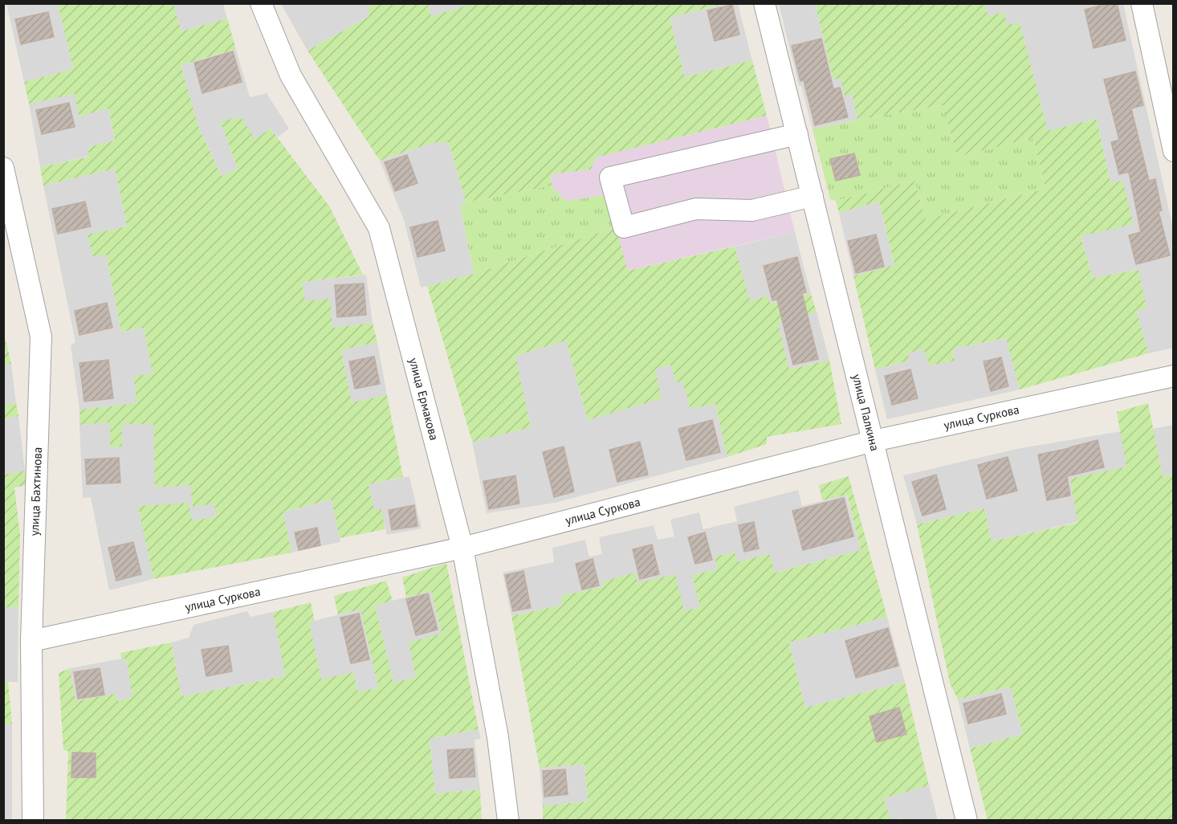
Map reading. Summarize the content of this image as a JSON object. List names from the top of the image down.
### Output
{
  "streets": {
    "street": [
      "улица Ермакова",
      "улица Палкина",
      "улица Суркова",
      "улица Бахтинова"
    ]
  },
  "crossings": [
    ["улица Ермакова", "улица Суркова"],
    ["улица Палкина", "улица Суркова"],
    ["улица Суркова", "улица Бахтинова"]
  ]
}
